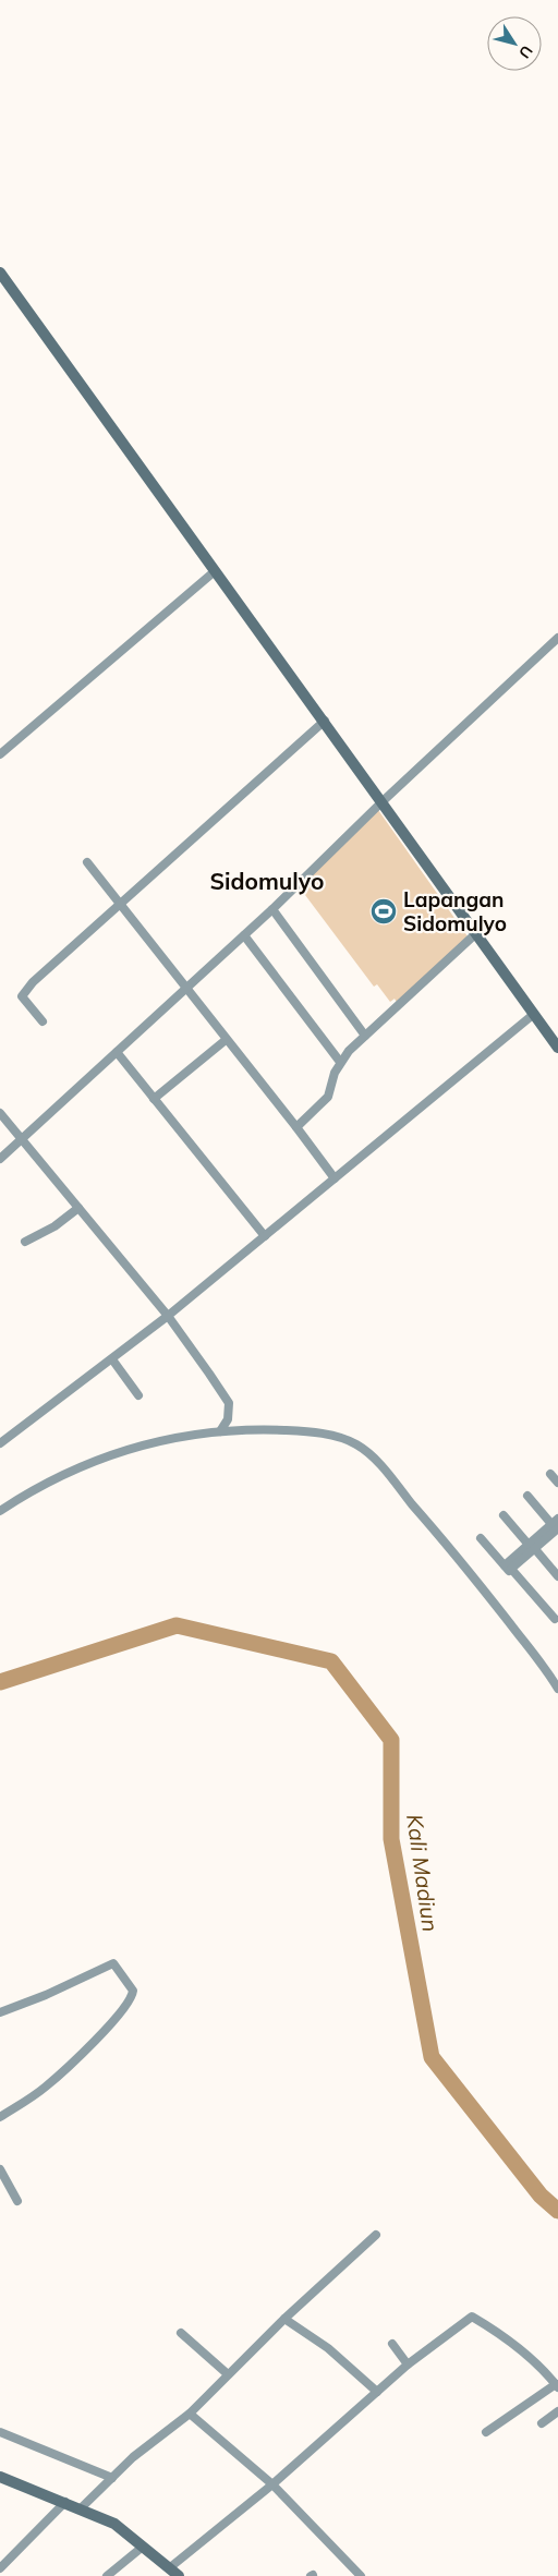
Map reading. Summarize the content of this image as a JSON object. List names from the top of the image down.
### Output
{
  "districts": ["Sidomulyo"],
  "water": ["Kali Madiun"],
  "places": {
    "sports": ["Lapangan Sidomulyo"]
  },
  "north": "bottom right"
}
